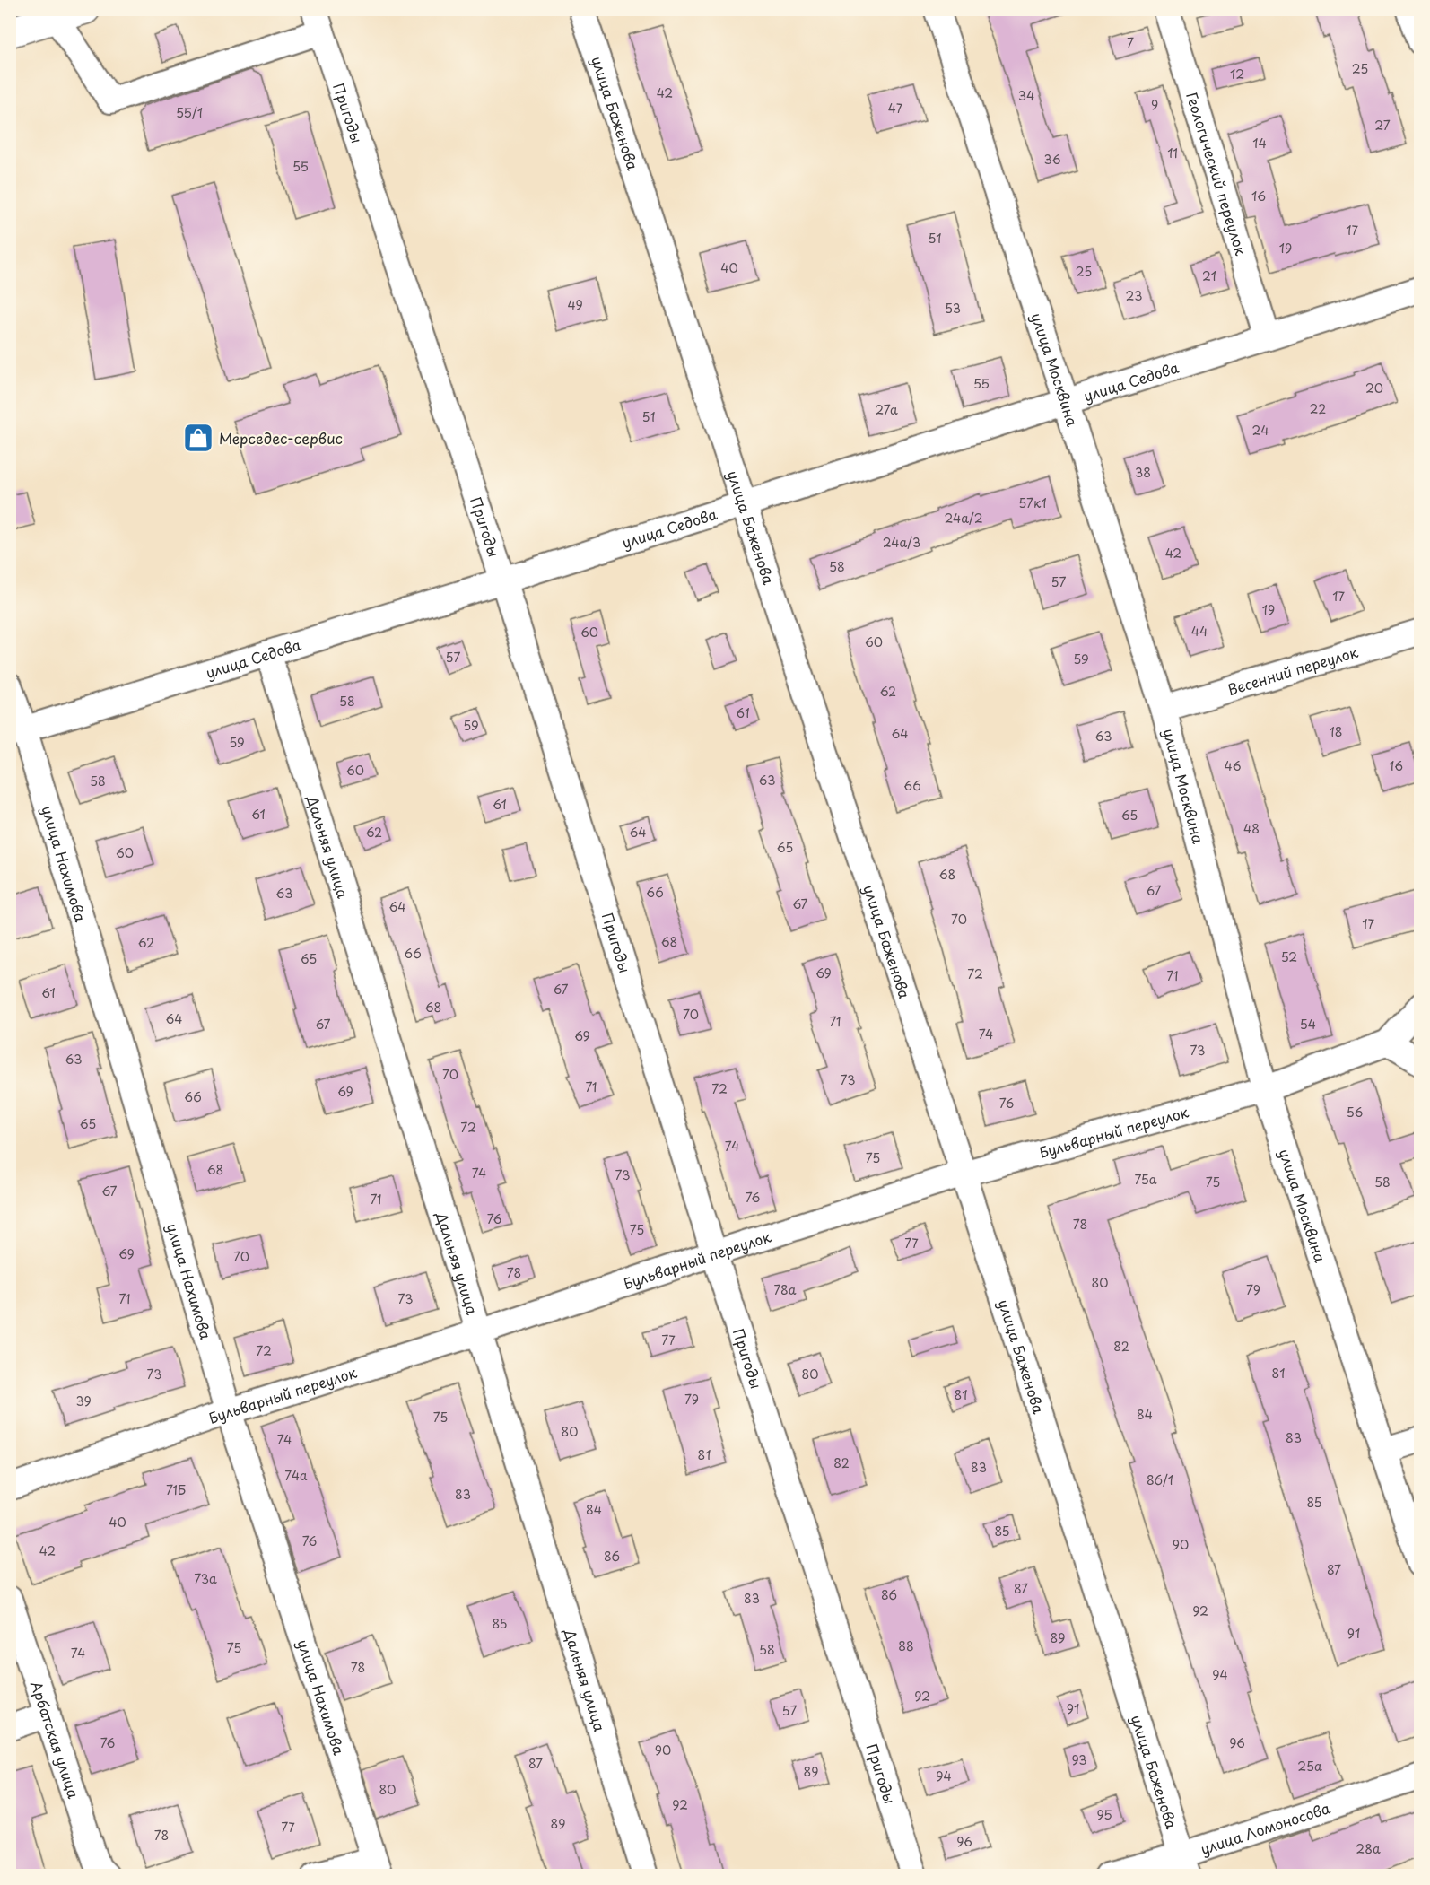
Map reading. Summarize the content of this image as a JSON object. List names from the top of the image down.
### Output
{
  "streets": {
    "street": [
      "Пригоды",
      "улица Баженова",
      "Геологический переулок",
      "улица Москвина",
      "улица Седова",
      "Весенний переулок",
      "Дальняя улица",
      "улица Нахимова",
      "Бульварный переулок",
      "Арбатская улица",
      "улица Ломоносова"
    ]
  },
  "crossings": [
    ["Пригоды", "улица Седова"],
    ["Пригоды", "Бульварный переулок"],
    ["улица Баженова", "улица Седова"],
    ["улица Баженова", "Бульварный переулок"],
    ["улица Баженова", "улица Ломоносова"],
    ["Геологический переулок", "улица Седова"],
    ["улица Москвина", "улица Седова"],
    ["улица Москвина", "Весенний переулок"],
    ["улица Москвина", "Бульварный переулок"],
    ["улица Седова", "Дальняя улица"],
    ["улица Седова", "улица Нахимова"],
    ["Дальняя улица", "Бульварный переулок"],
    ["улица Нахимова", "Бульварный переулок"]
  ],
  "places": {
    "shop": ["Мерседес-сервис"]
  },
  "house_numbers": [
    "7",
    "25",
    "12",
    "42",
    "34",
    "9",
    "47",
    "55/1",
    "27",
    "14",
    "11",
    "36",
    "55",
    "16",
    "17",
    "51",
    "19",
    "40",
    "25",
    "21",
    "23",
    "49",
    "53",
    "55",
    "20",
    "22",
    "27а",
    "51",
    "24",
    "38",
    "57к1",
    "24а/2",
    "24а/3",
    "42",
    "58",
    "57",
    "17",
    "19",
    "44",
    "60",
    "60",
    "57",
    "59",
    "62",
    "58",
    "61",
    "59",
    "18",
    "64",
    "63",
    "59",
    "46",
    "16",
    "60",
    "63",
    "58",
    "66",
    "61",
    "61",
    "65",
    "48",
    "62",
    "64",
    "65",
    "60",
    "68",
    "67",
    "66",
    "63",
    "67",
    "64",
    "70",
    "17",
    "68",
    "62",
    "66",
    "52",
    "65",
    "69",
    "72",
    "71",
    "67",
    "61",
    "68",
    "70",
    "64",
    "71",
    "67",
    "54",
    "74",
    "69",
    "73",
    "63",
    "70",
    "73",
    "71",
    "72",
    "69",
    "66",
    "76",
    "56",
    "65",
    "72",
    "74",
    "75",
    "68",
    "74",
    "73",
    "75а",
    "75",
    "58",
    "67",
    "76",
    "71",
    "76",
    "78",
    "75",
    "77",
    "69",
    "70",
    "78",
    "80",
    "78а",
    "79",
    "71",
    "73",
    "77",
    "82",
    "72",
    "81",
    "73",
    "80",
    "81",
    "79",
    "39",
    "84",
    "75",
    "80",
    "83",
    "74",
    "81",
    "82",
    "83",
    "74а",
    "86/1",
    "71Б",
    "83",
    "85",
    "84",
    "40",
    "85",
    "76",
    "90",
    "42",
    "86",
    "87",
    "73а",
    "87",
    "86",
    "83",
    "92",
    "85",
    "91",
    "89",
    "88",
    "75",
    "58",
    "74",
    "78",
    "94",
    "92",
    "91",
    "57",
    "76",
    "96",
    "90",
    "93",
    "87",
    "25а",
    "89",
    "94",
    "80",
    "92",
    "95",
    "89",
    "77",
    "78",
    "96",
    "28а"
  ]
}
